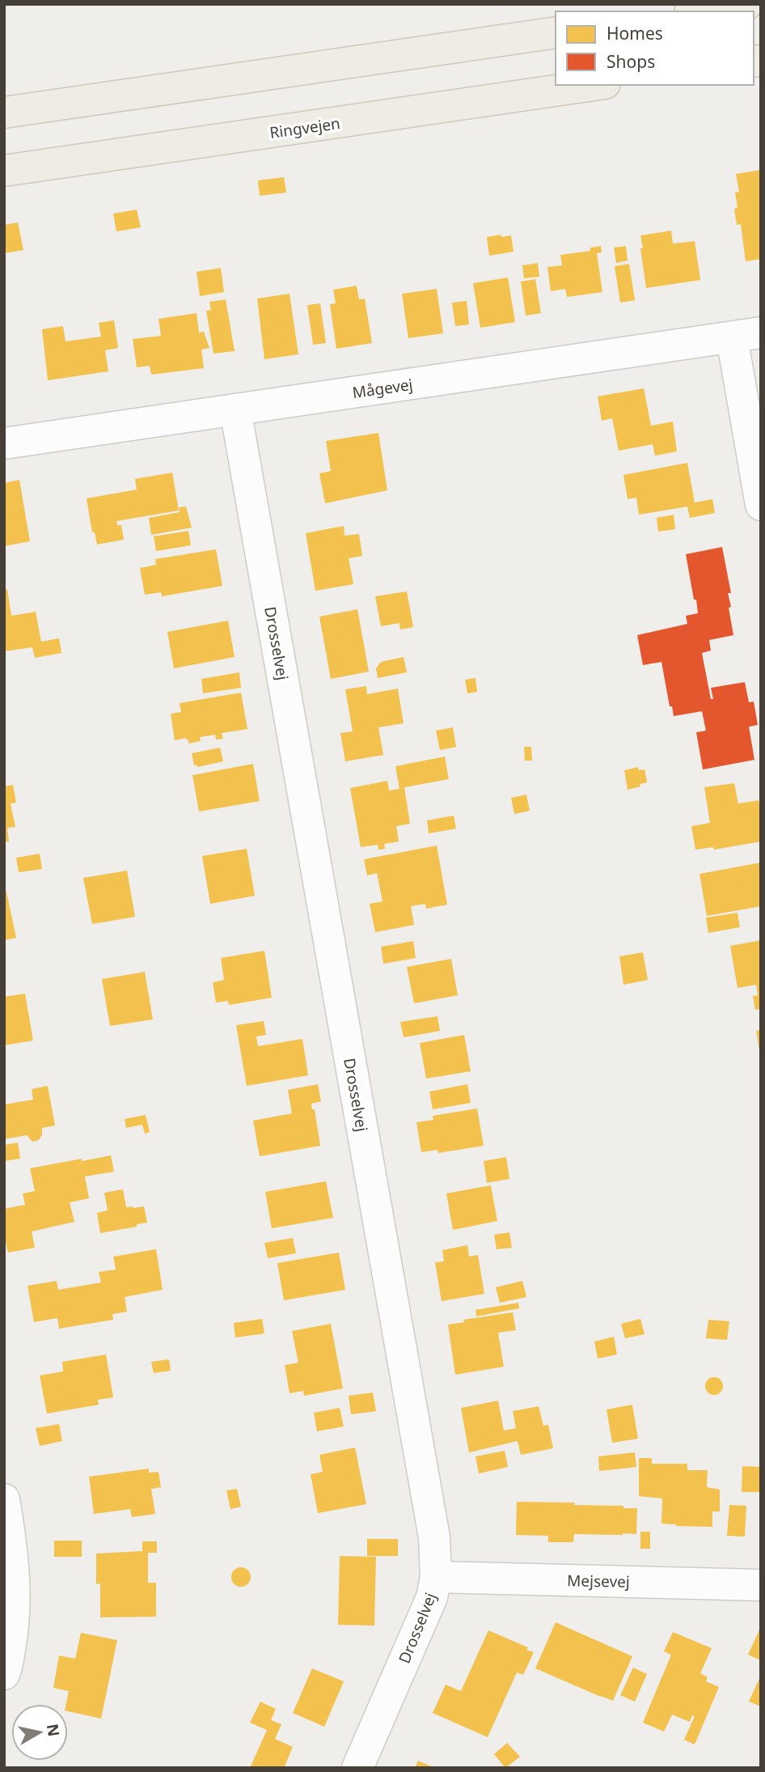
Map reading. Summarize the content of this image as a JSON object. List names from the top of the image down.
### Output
{
  "streets": {
    "main road": ["Ringvejen"],
    "street": ["Mågevej", "Drosselvej", "Mejsevej"]
  },
  "crossings": [
    ["Mågevej", "Drosselvej"],
    ["Drosselvej", "Mejsevej"]
  ],
  "legend": ["Homes", "Shops"],
  "north": "right"
}
